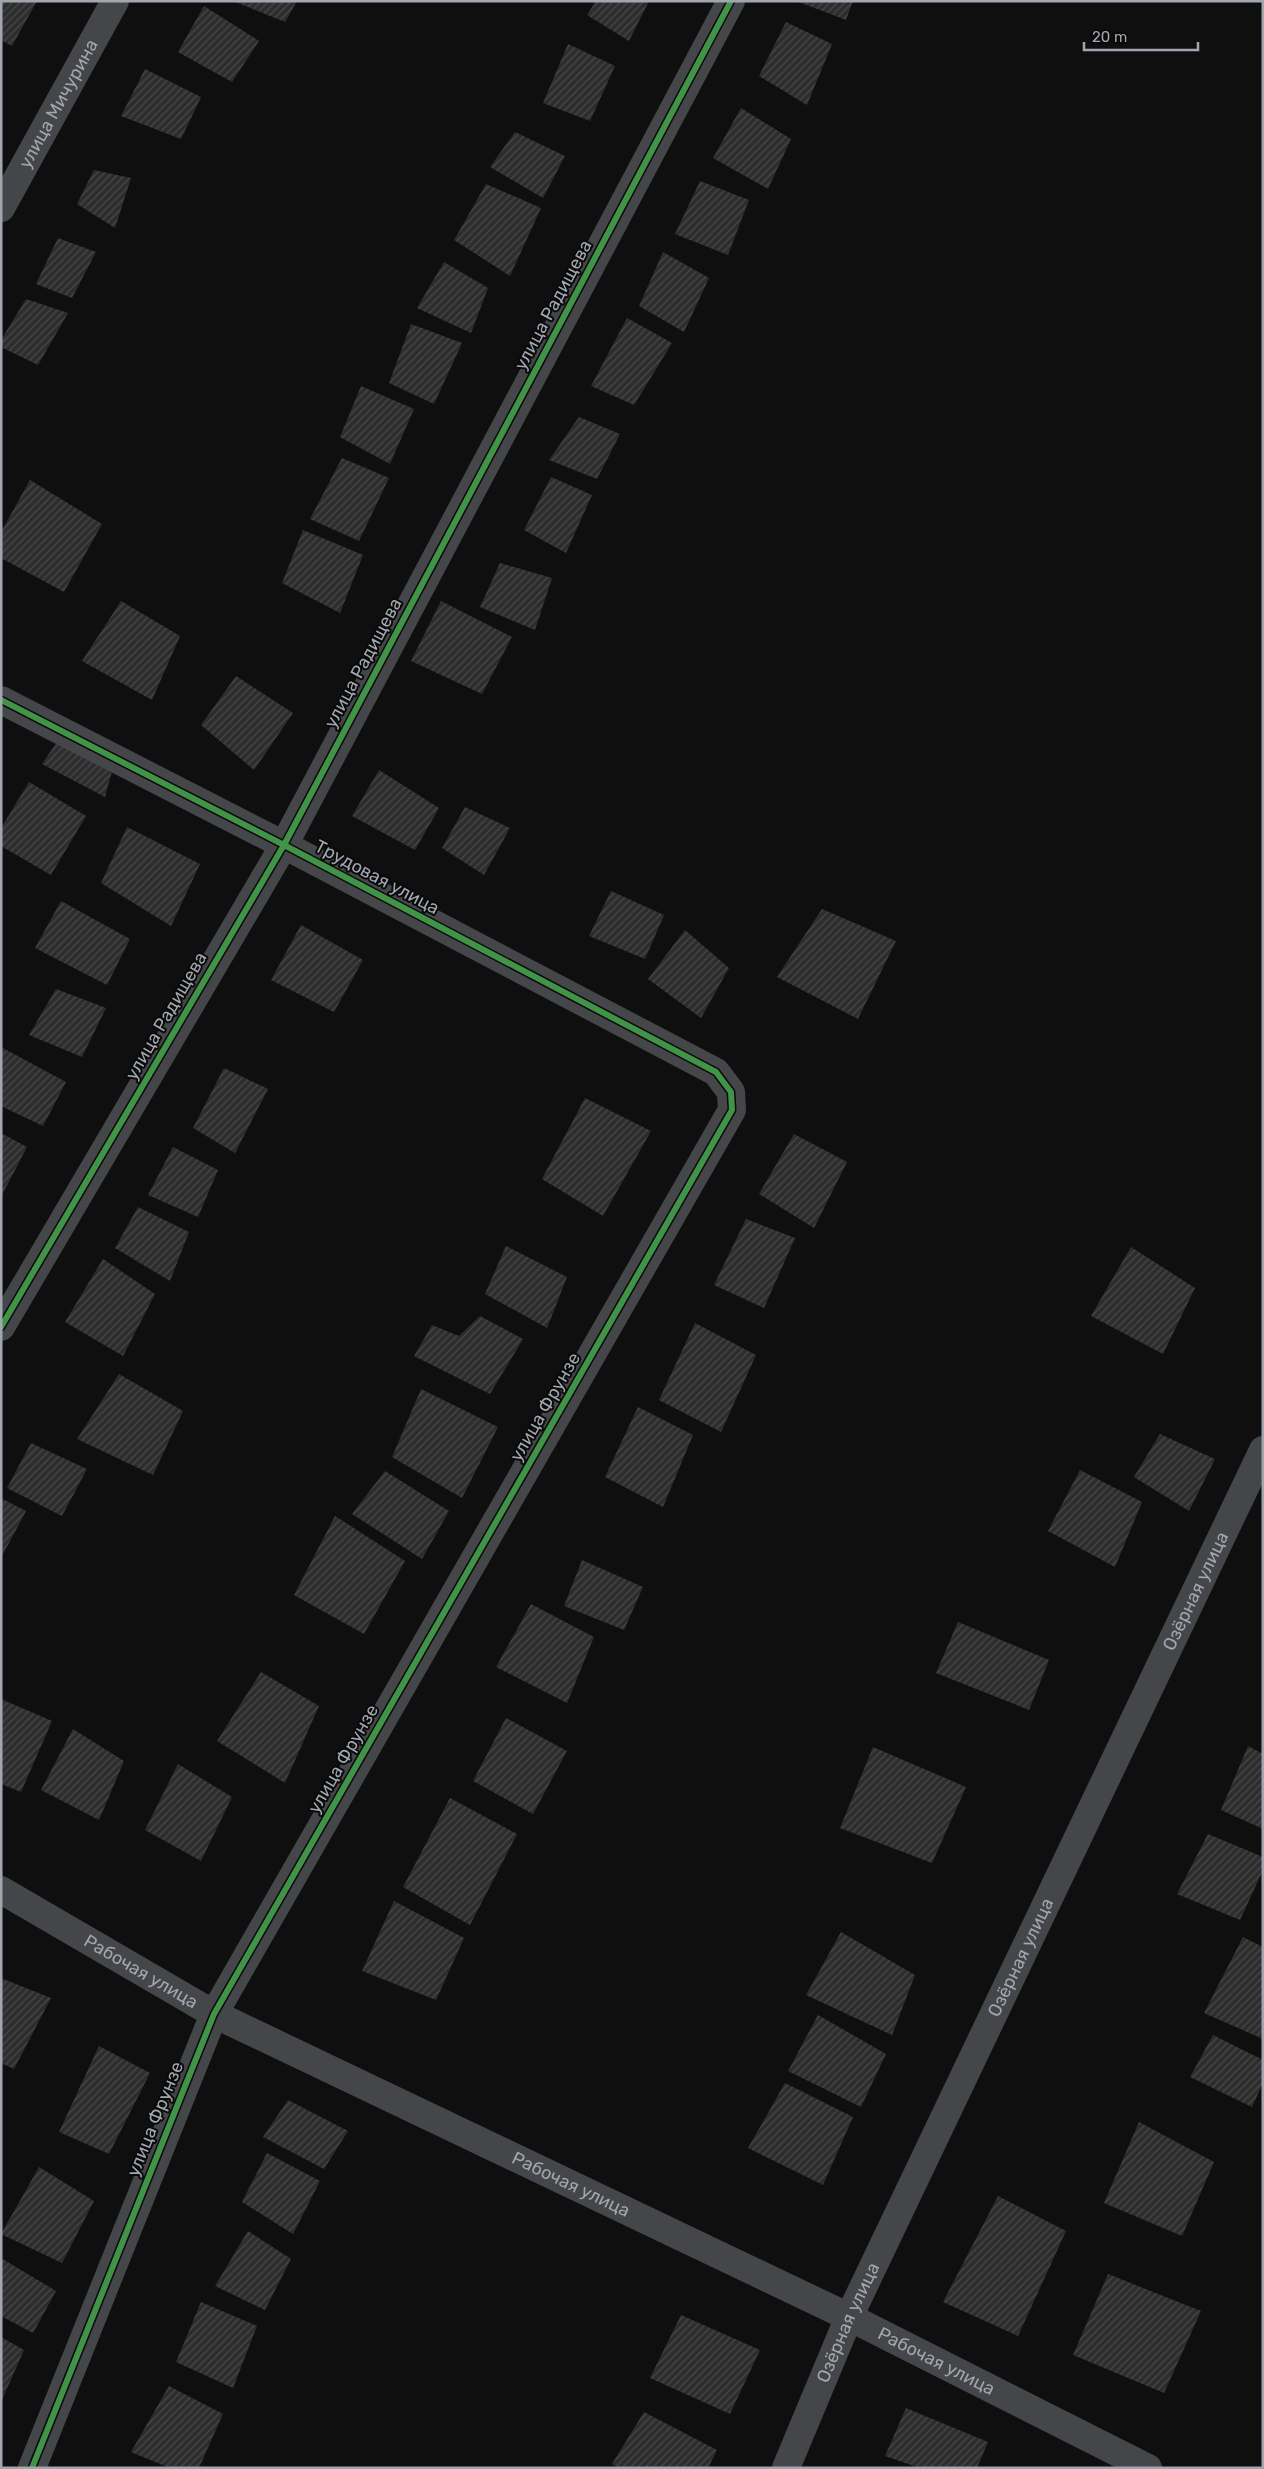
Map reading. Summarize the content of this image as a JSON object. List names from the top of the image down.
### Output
{
  "streets": {
    "street": [
      "улица Мичурина",
      "улица Радищева",
      "Трудовая улица",
      "улица Фрунзе",
      "Озёрная улица",
      "Рабочая улица"
    ]
  },
  "crossings": [
    ["улица Радищева", "Трудовая улица"],
    ["Трудовая улица", "улица Фрунзе"],
    ["улица Фрунзе", "Рабочая улица"],
    ["Озёрная улица", "Рабочая улица"]
  ],
  "scale_bar": "20 m"
}
